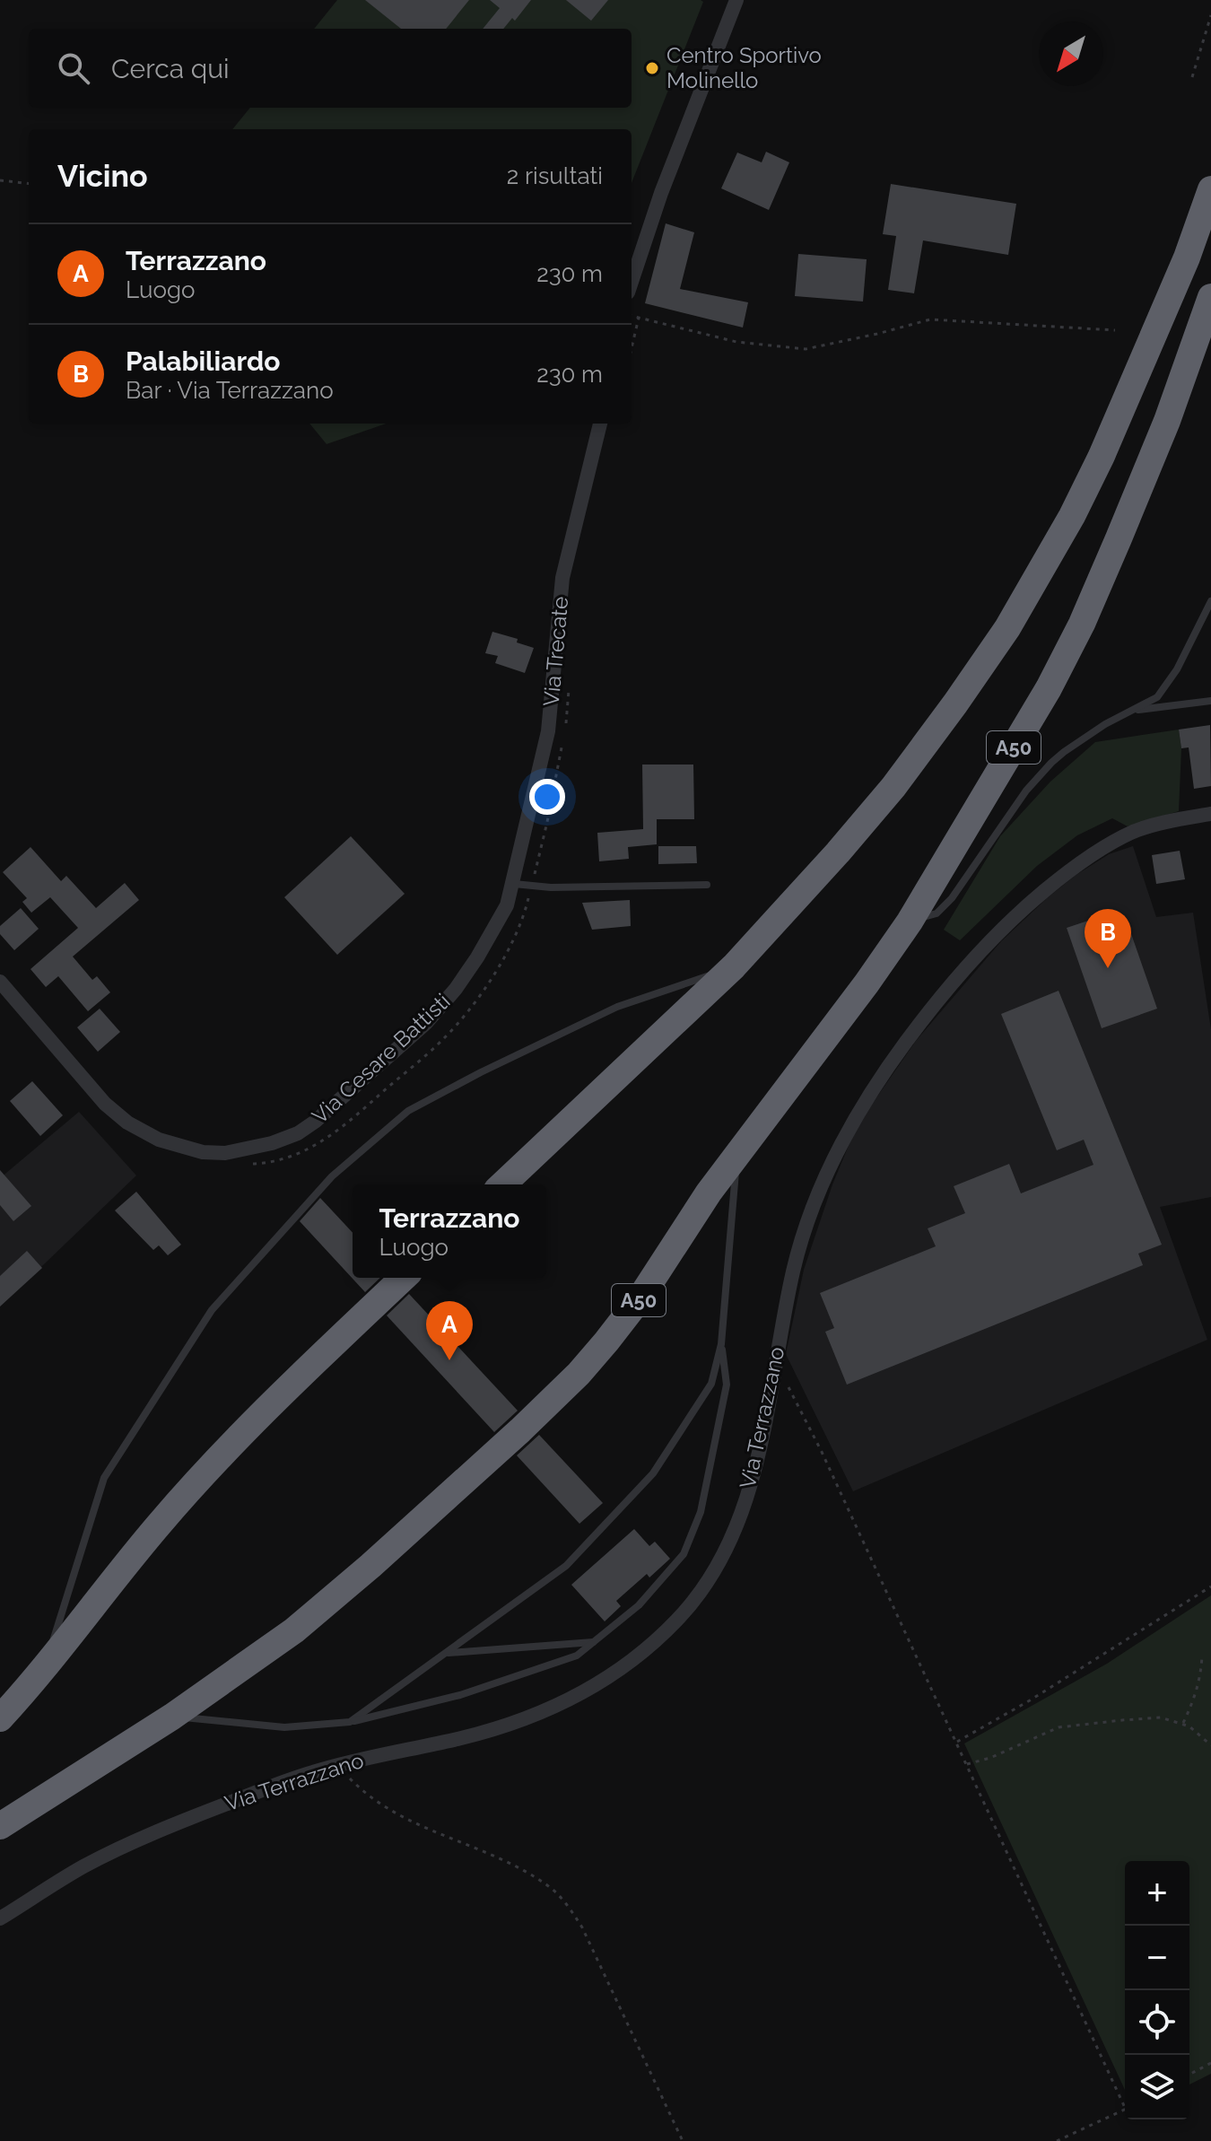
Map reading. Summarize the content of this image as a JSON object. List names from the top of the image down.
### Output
{
  "streets": {
    "highway": ["A50"],
    "street": ["Via Trecate", "Via Cesare Battisti", "Via Terrazzano"]
  },
  "crossings": [
    ["Via Trecate", "Via Cesare Battisti"]
  ],
  "places": ["Centro Sportivo Molinello"],
  "north": "bottom left",
  "page": {
    "search": "Cerca qui",
    "heading": ["Vicino", "2 risultati"],
    "list": [
      {
        "mark": "A",
        "name": "Terrazzano",
        "note": "Luogo",
        "value": "230 m"
      },
      {
        "mark": "B",
        "name": "Palabiliardo",
        "note": "Bar · Via Terrazzano",
        "value": "230 m"
      }
    ],
    "pins": ["B", "A"],
    "popup": ["Terrazzano", "Luogo"],
    "map_buttons": ["+", "−"]
  }
}
